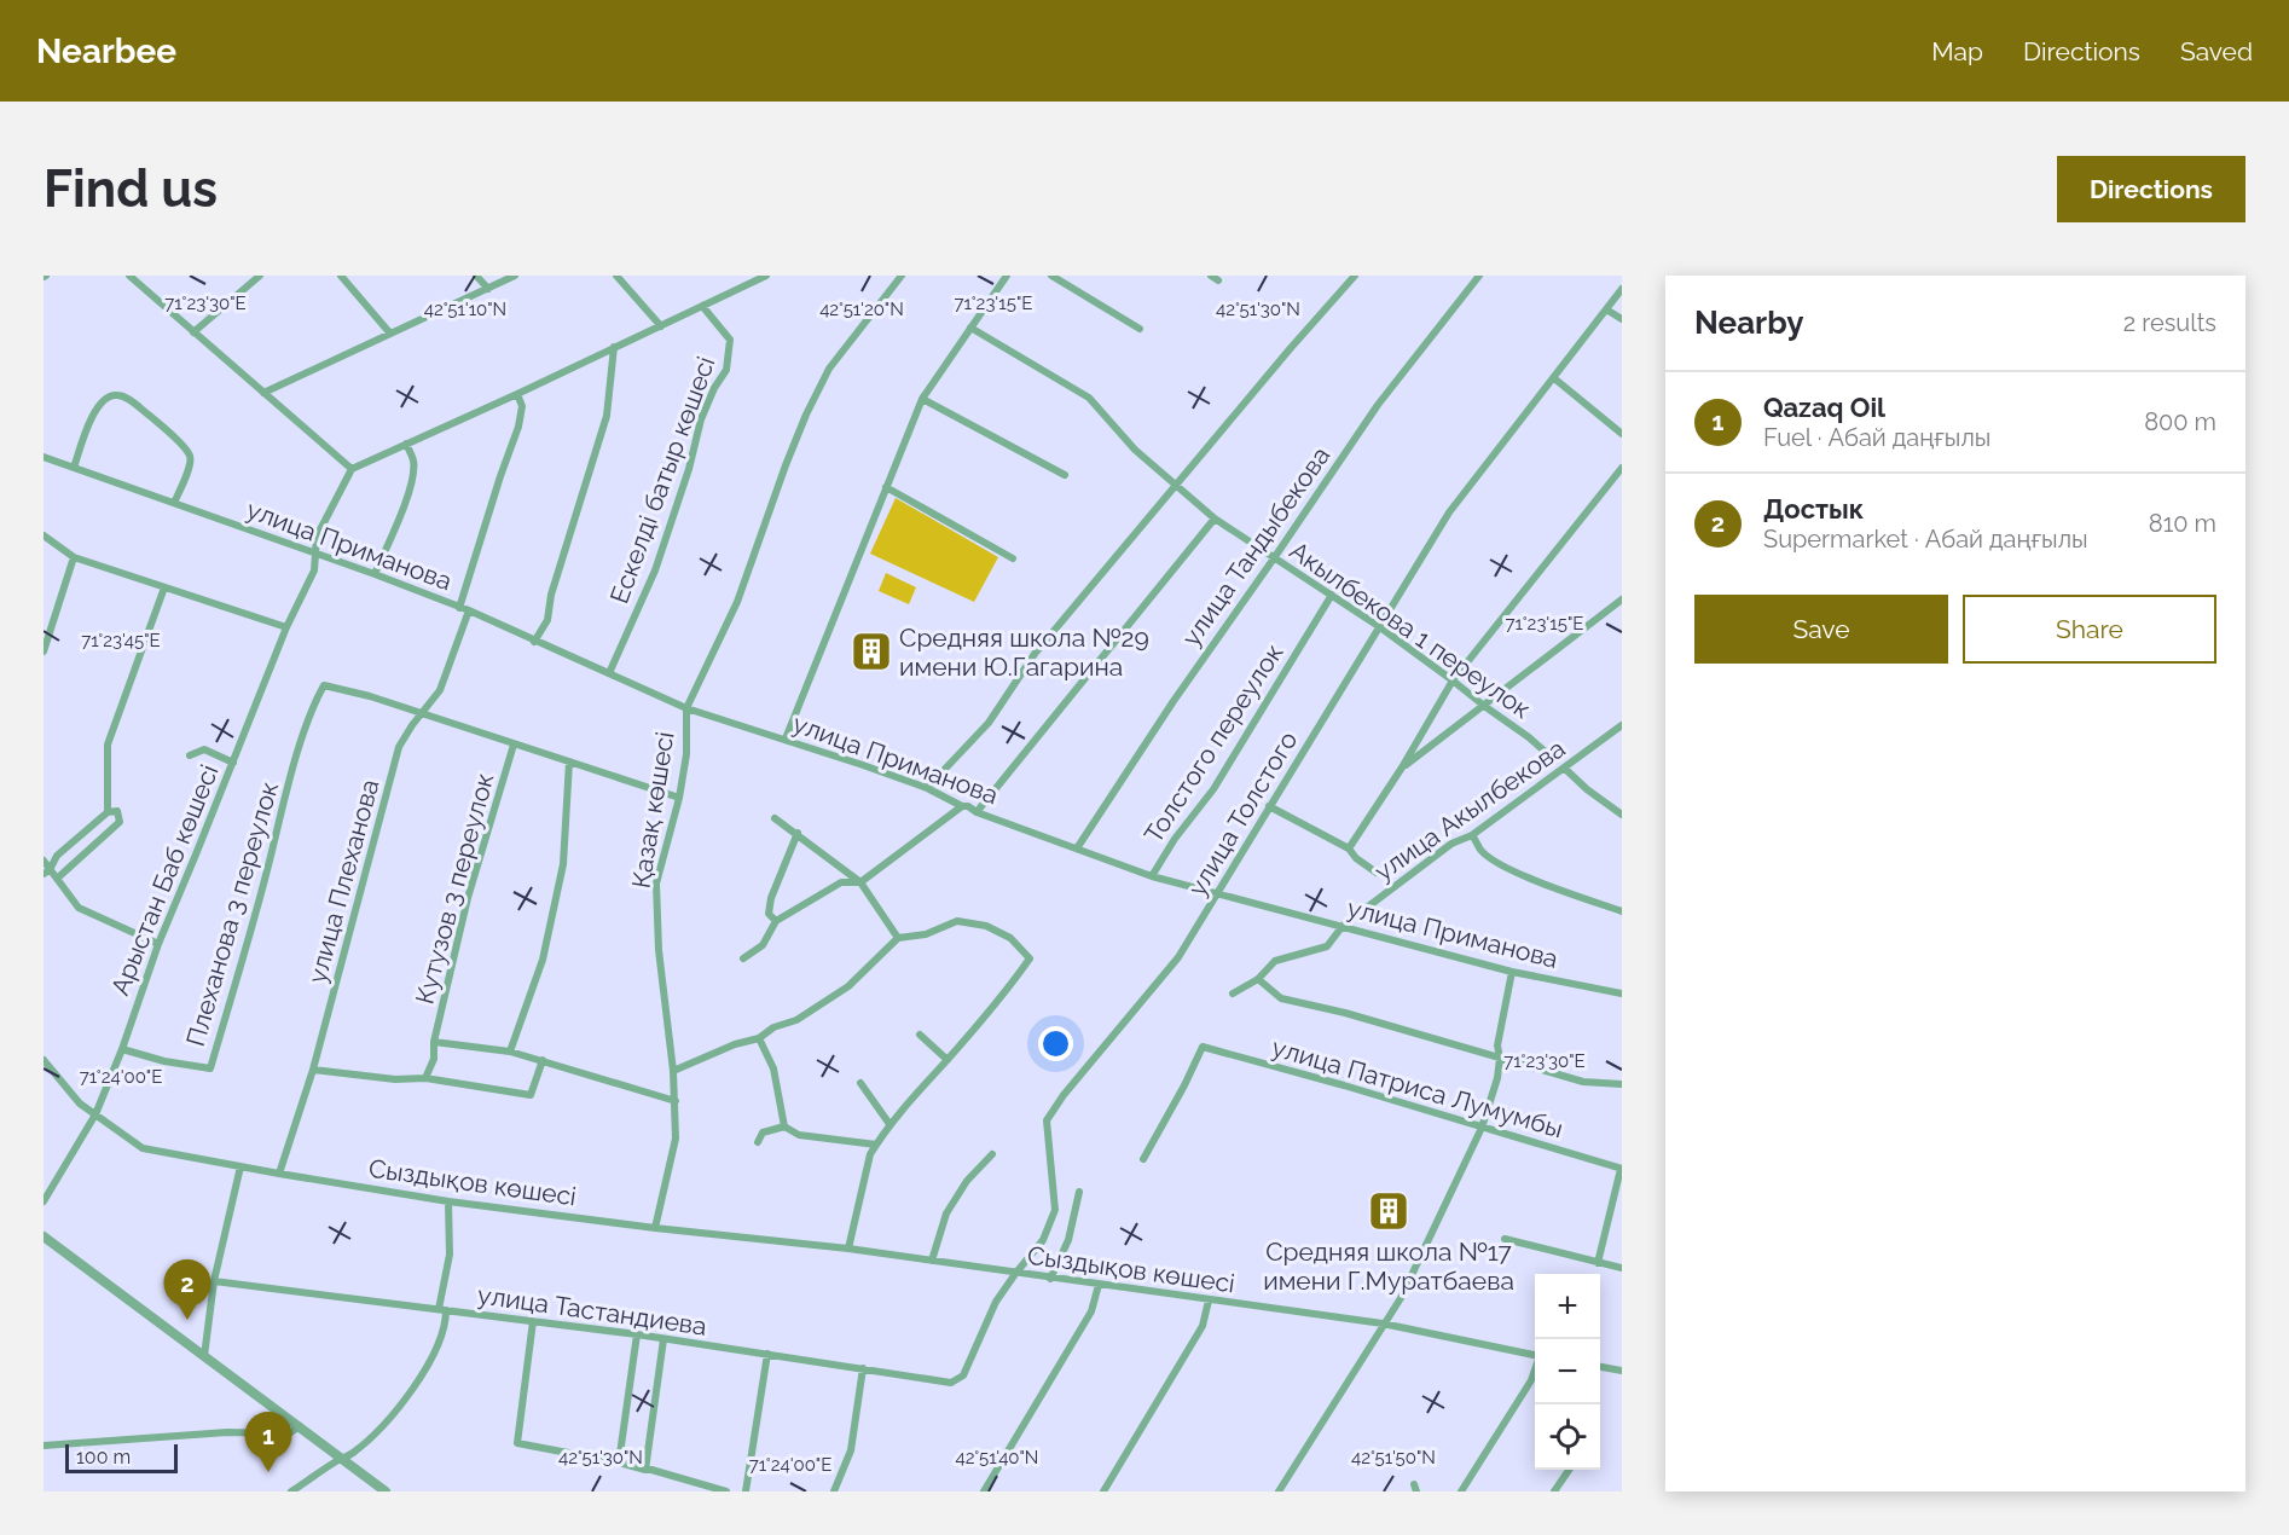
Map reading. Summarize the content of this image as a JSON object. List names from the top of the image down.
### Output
{
  "streets": {
    "street": [
      "Ескелді батыр көшесі",
      "улица Приманова",
      "улица Тандыбекова",
      "Акылбекова 1 переулок",
      "Толстого переулок",
      "Қазақ көшесі",
      "улица Акылбекова",
      "улица Толстого",
      "Арыстан Баб көшесі",
      "улица Плеханова",
      "Кутузов 3 переулок",
      "Плеханова 3 переулок",
      "улица Патриса Лумумбы",
      "Сыздықов көшесі",
      "улица Тастандиева"
    ]
  },
  "crossings": [
    ["Ескелді батыр көшесі", "улица Приманова"],
    ["улица Приманова", "улица Тандыбекова"],
    ["улица Приманова", "Толстого переулок"],
    ["улица Приманова", "Қазақ көшесі"],
    ["улица Приманова", "улица Акылбекова"],
    ["улица Приманова", "улица Толстого"],
    ["улица Приманова", "Арыстан Баб көшесі"],
    ["улица Приманова", "улица Плеханова"],
    ["улица Тандыбекова", "Акылбекова 1 переулок"],
    ["Акылбекова 1 переулок", "Толстого переулок"],
    ["Акылбекова 1 переулок", "улица Толстого"],
    ["Қазақ көшесі", "Кутузов 3 переулок"],
    ["Қазақ көшесі", "Сыздықов көшесі"],
    ["улица Толстого", "Сыздықов көшесі"],
    ["улица Толстого", "улица Тастандиева"],
    ["Арыстан Баб көшесі", "Плеханова 3 переулок"],
    ["Арыстан Баб көшесі", "Сыздықов көшесі"],
    ["улица Плеханова", "Плеханова 3 переулок"],
    ["улица Плеханова", "Сыздықов көшесі"]
  ],
  "places": {
    "building": ["Средняя школа №29 имени Ю.Гагарина", "Средняя школа №17 имени Г.Муратбаева"]
  },
  "scale_bar": "100 m",
  "page": {
    "header": "Nearbee",
    "nav": ["Map", "Directions", "Saved"],
    "buttons": [
      "Directions",
      ["Save", "Share"]
    ],
    "title": "Find us",
    "heading": ["Nearby", "2 results"],
    "list": [
      {
        "mark": "1",
        "name": "Qazaq Oil",
        "note": "Fuel · Абай даңғылы",
        "value": "800 m"
      },
      {
        "mark": "2",
        "name": "Достык",
        "note": "Supermarket · Абай даңғылы",
        "value": "810 m"
      }
    ],
    "pins": ["2", "1"],
    "map_buttons": ["+", "−"],
    "scale": "100 m"
  },
  "coordinates": [
    "71°23'30\"E",
    "71°23'15\"E",
    "42°51'10\"N",
    "42°51'20\"N",
    "42°51'30\"N",
    "71°23'45\"E",
    "71°24'00\"E",
    "42°51'40\"N",
    "42°51'50\"N"
  ]
}
